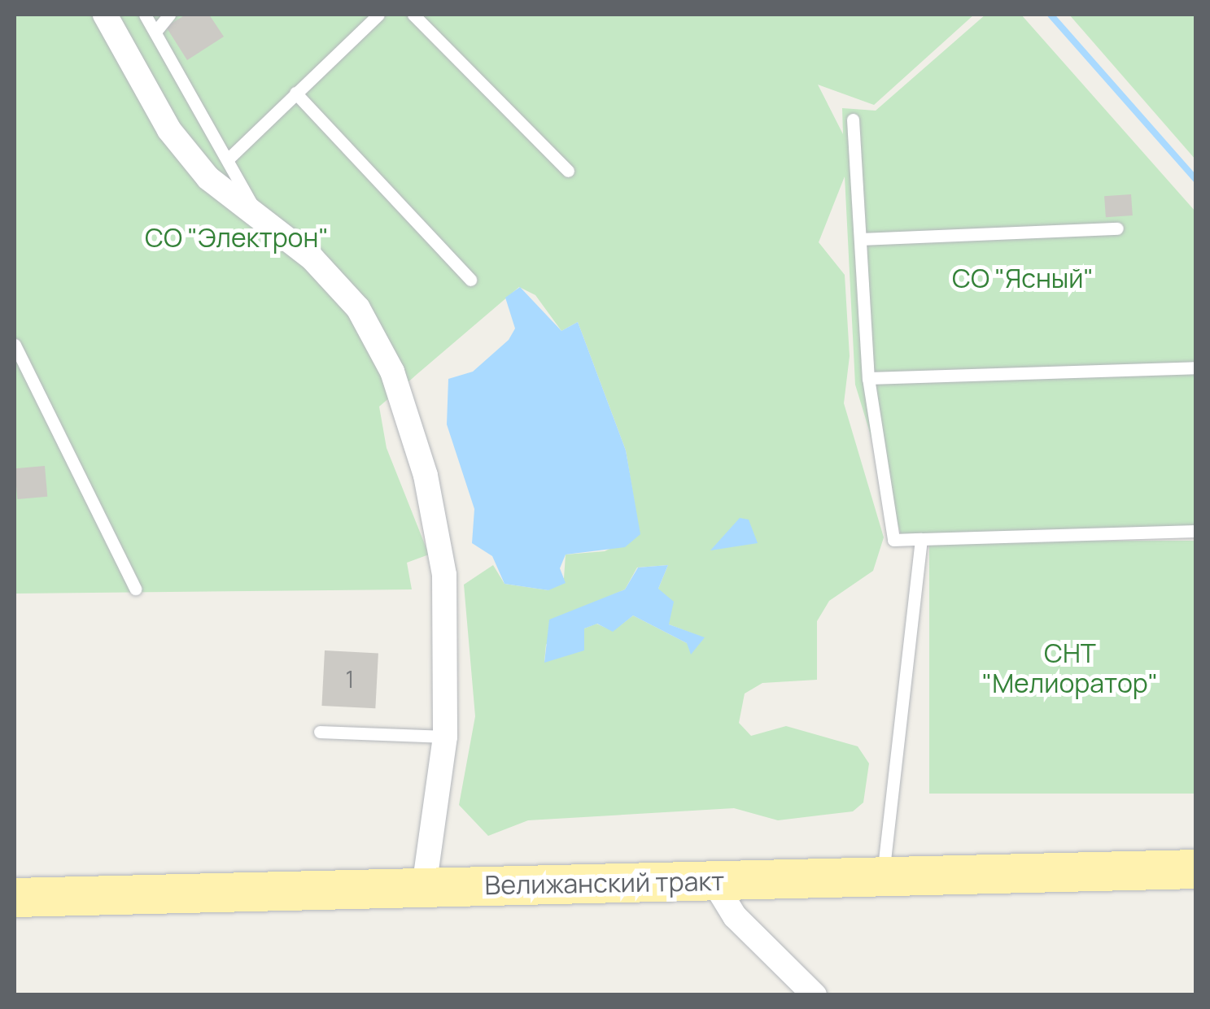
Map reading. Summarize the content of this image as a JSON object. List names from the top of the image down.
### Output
{
  "streets": {
    "main road": ["Велижанский тракт"]
  },
  "parks": ["СО \"Электрон\"", "СО \"Ясный\"", "СНТ \"Мелиоратор\""],
  "house_numbers": ["1"]
}
